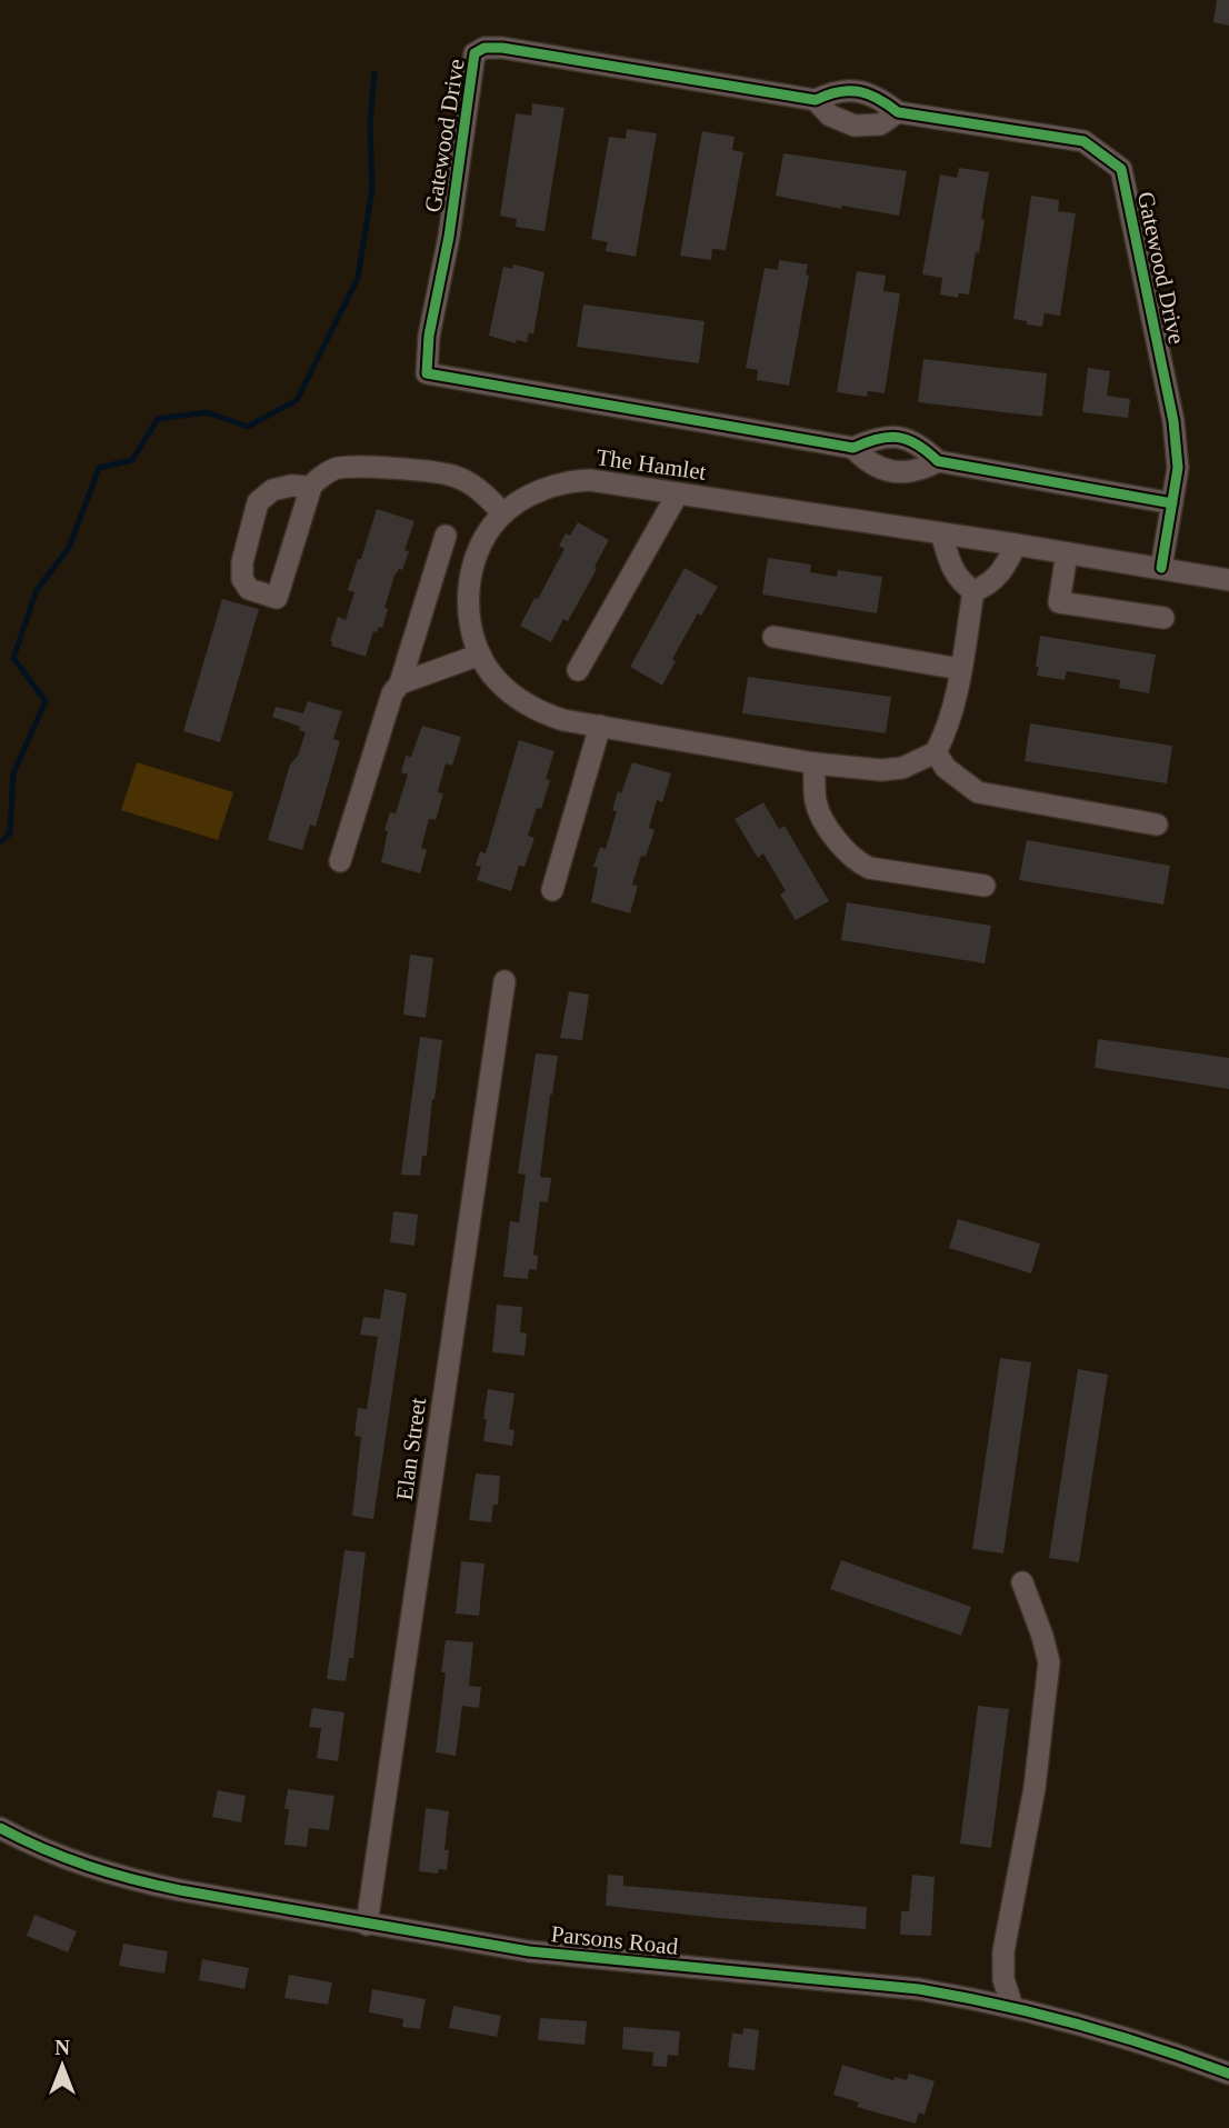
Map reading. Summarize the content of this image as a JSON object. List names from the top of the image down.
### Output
{
  "streets": {
    "street": [
      "Gatewood Drive",
      "The Hamlet",
      "Elan Street",
      "Parsons Road"
    ]
  },
  "crossings": [
    ["Gatewood Drive", "The Hamlet"],
    ["Elan Street", "Parsons Road"]
  ],
  "north": "top"
}
